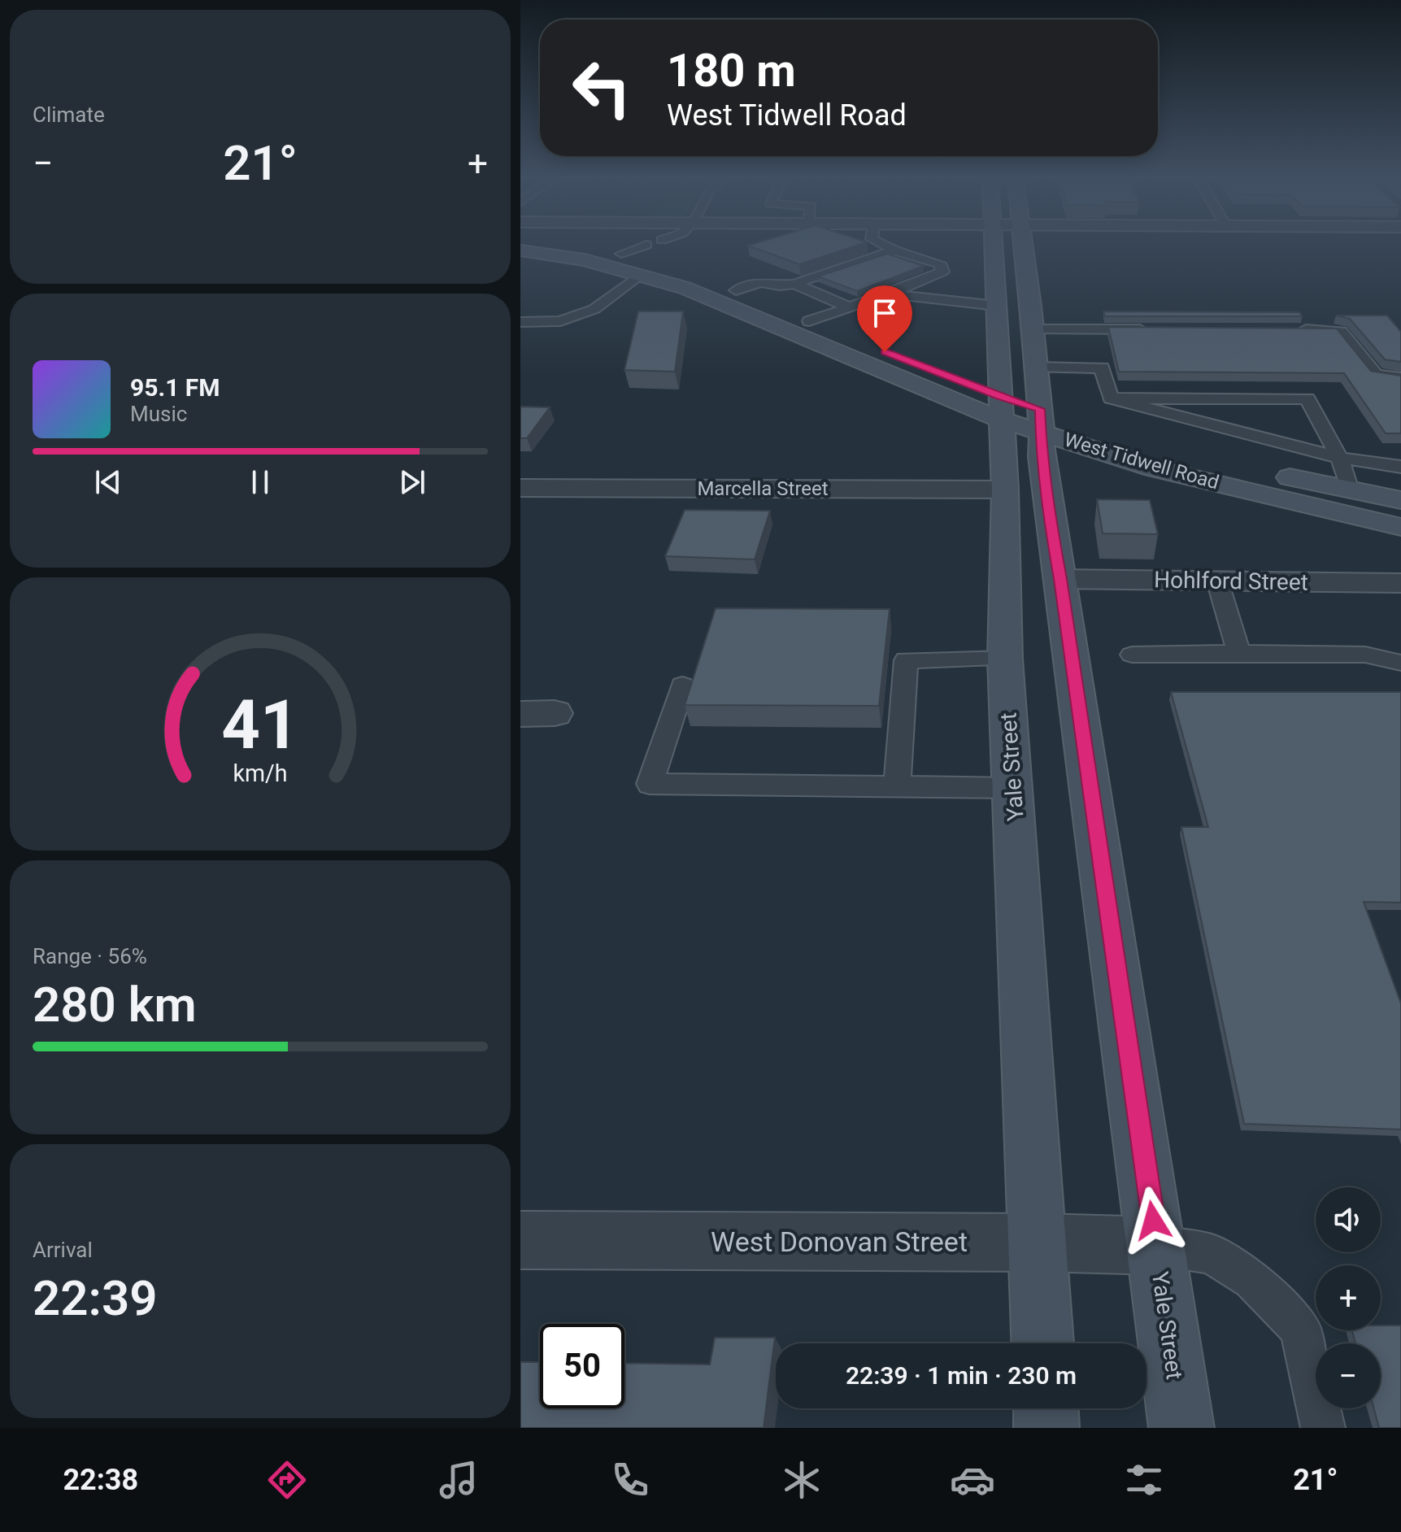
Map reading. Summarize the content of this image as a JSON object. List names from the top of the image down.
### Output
{
  "streets": {
    "main road": ["West Tidwell Road", "Yale Street"],
    "street": ["Marcella Street", "Hohlford Street", "West Donovan Street"]
  },
  "crossings": [
    ["West Tidwell Road", "Yale Street"],
    ["Marcella Street", "Yale Street"],
    ["Hohlford Street", "Yale Street"],
    ["Yale Street", "West Donovan Street"]
  ],
  "page": {
    "tile": [
      "Climate",
      ["Range · 56%", "280 km"],
      ["Arrival", "22:39"]
    ],
    "turn": ["180 m", "West Tidwell Road"],
    "heat": ["−", "21°", "+"],
    "song": ["95.1 FM", "Music"],
    "map_buttons": ["+", "−"],
    "limit": "50",
    "trip": "22:39 · 1 min · 230 m",
    "tabs": ["22:38", "21°"],
    "gauge": ["41", "km/h"]
  }
}
